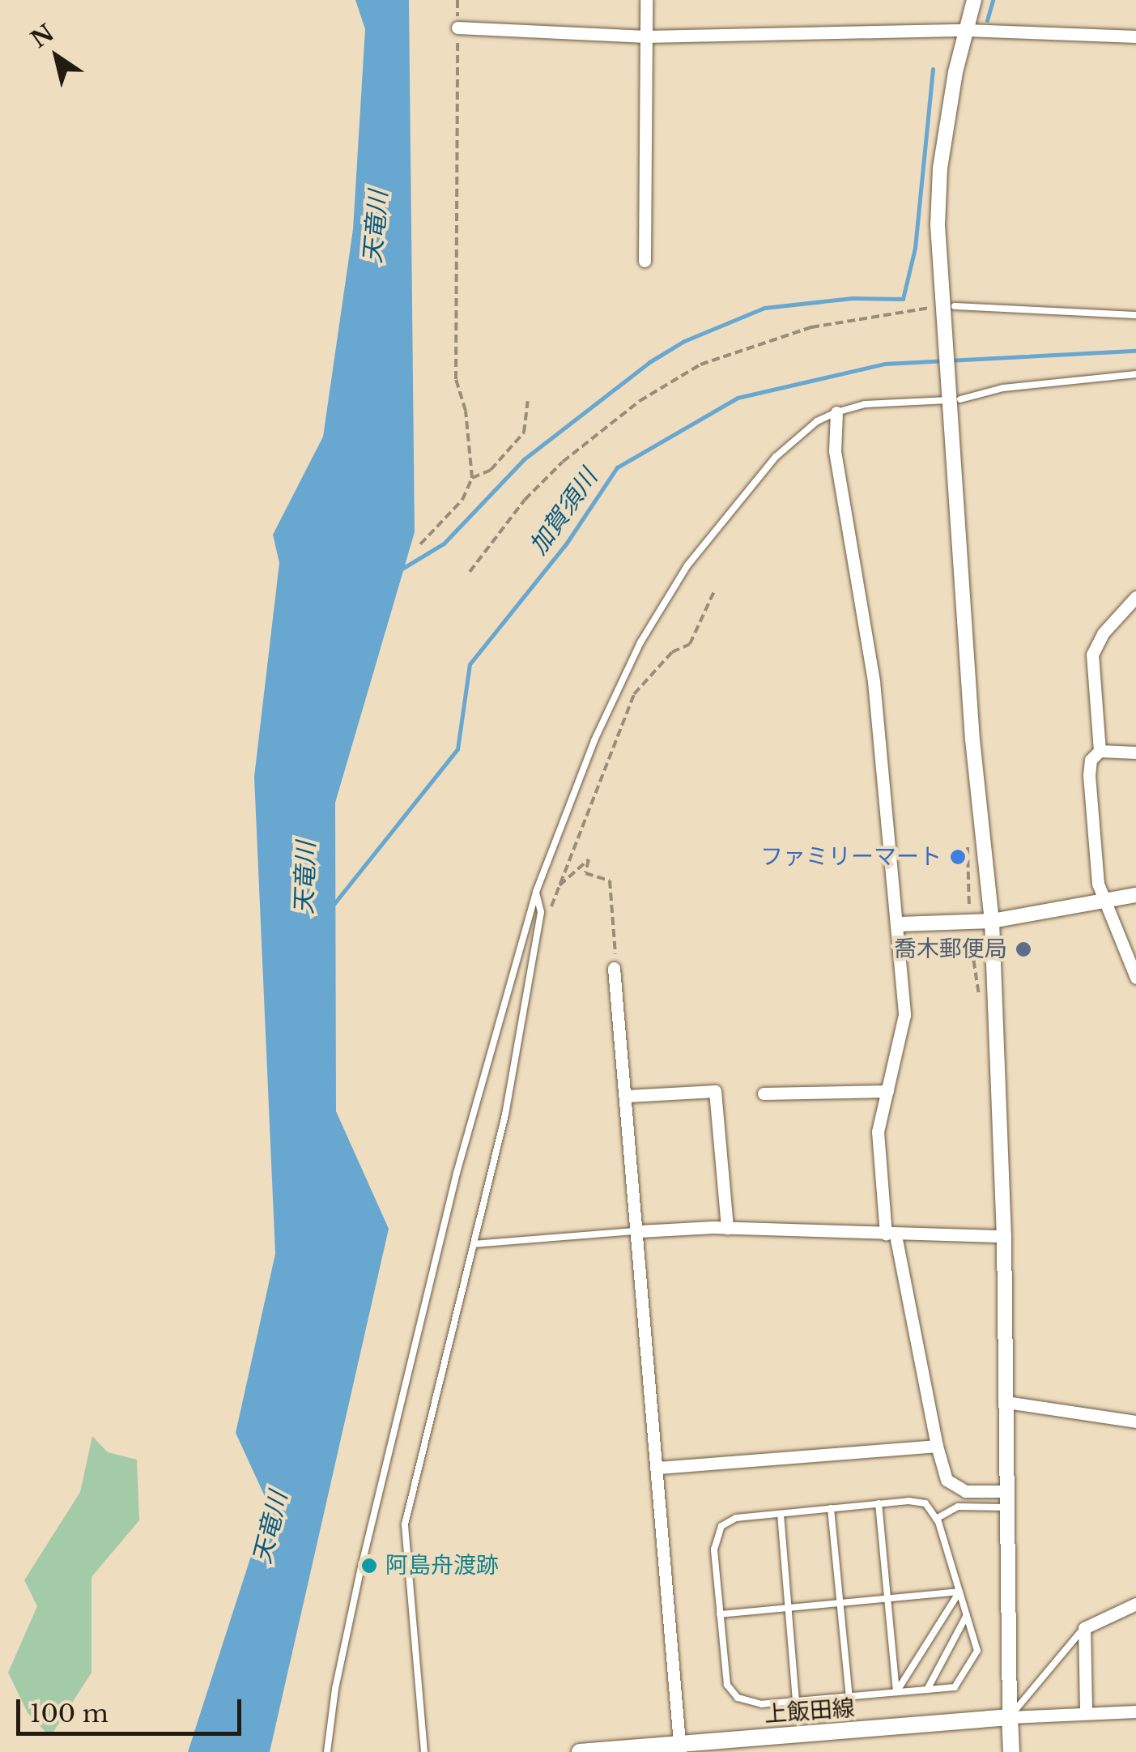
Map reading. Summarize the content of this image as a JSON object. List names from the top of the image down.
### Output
{
  "streets": {
    "main road": ["上飯田線"]
  },
  "water": ["天竜川", "加賀須川"],
  "places": ["ファミリーマート", "喬木郵便局", "阿島舟渡跡"],
  "scale_bar": "100 m",
  "north": "top left"
}
